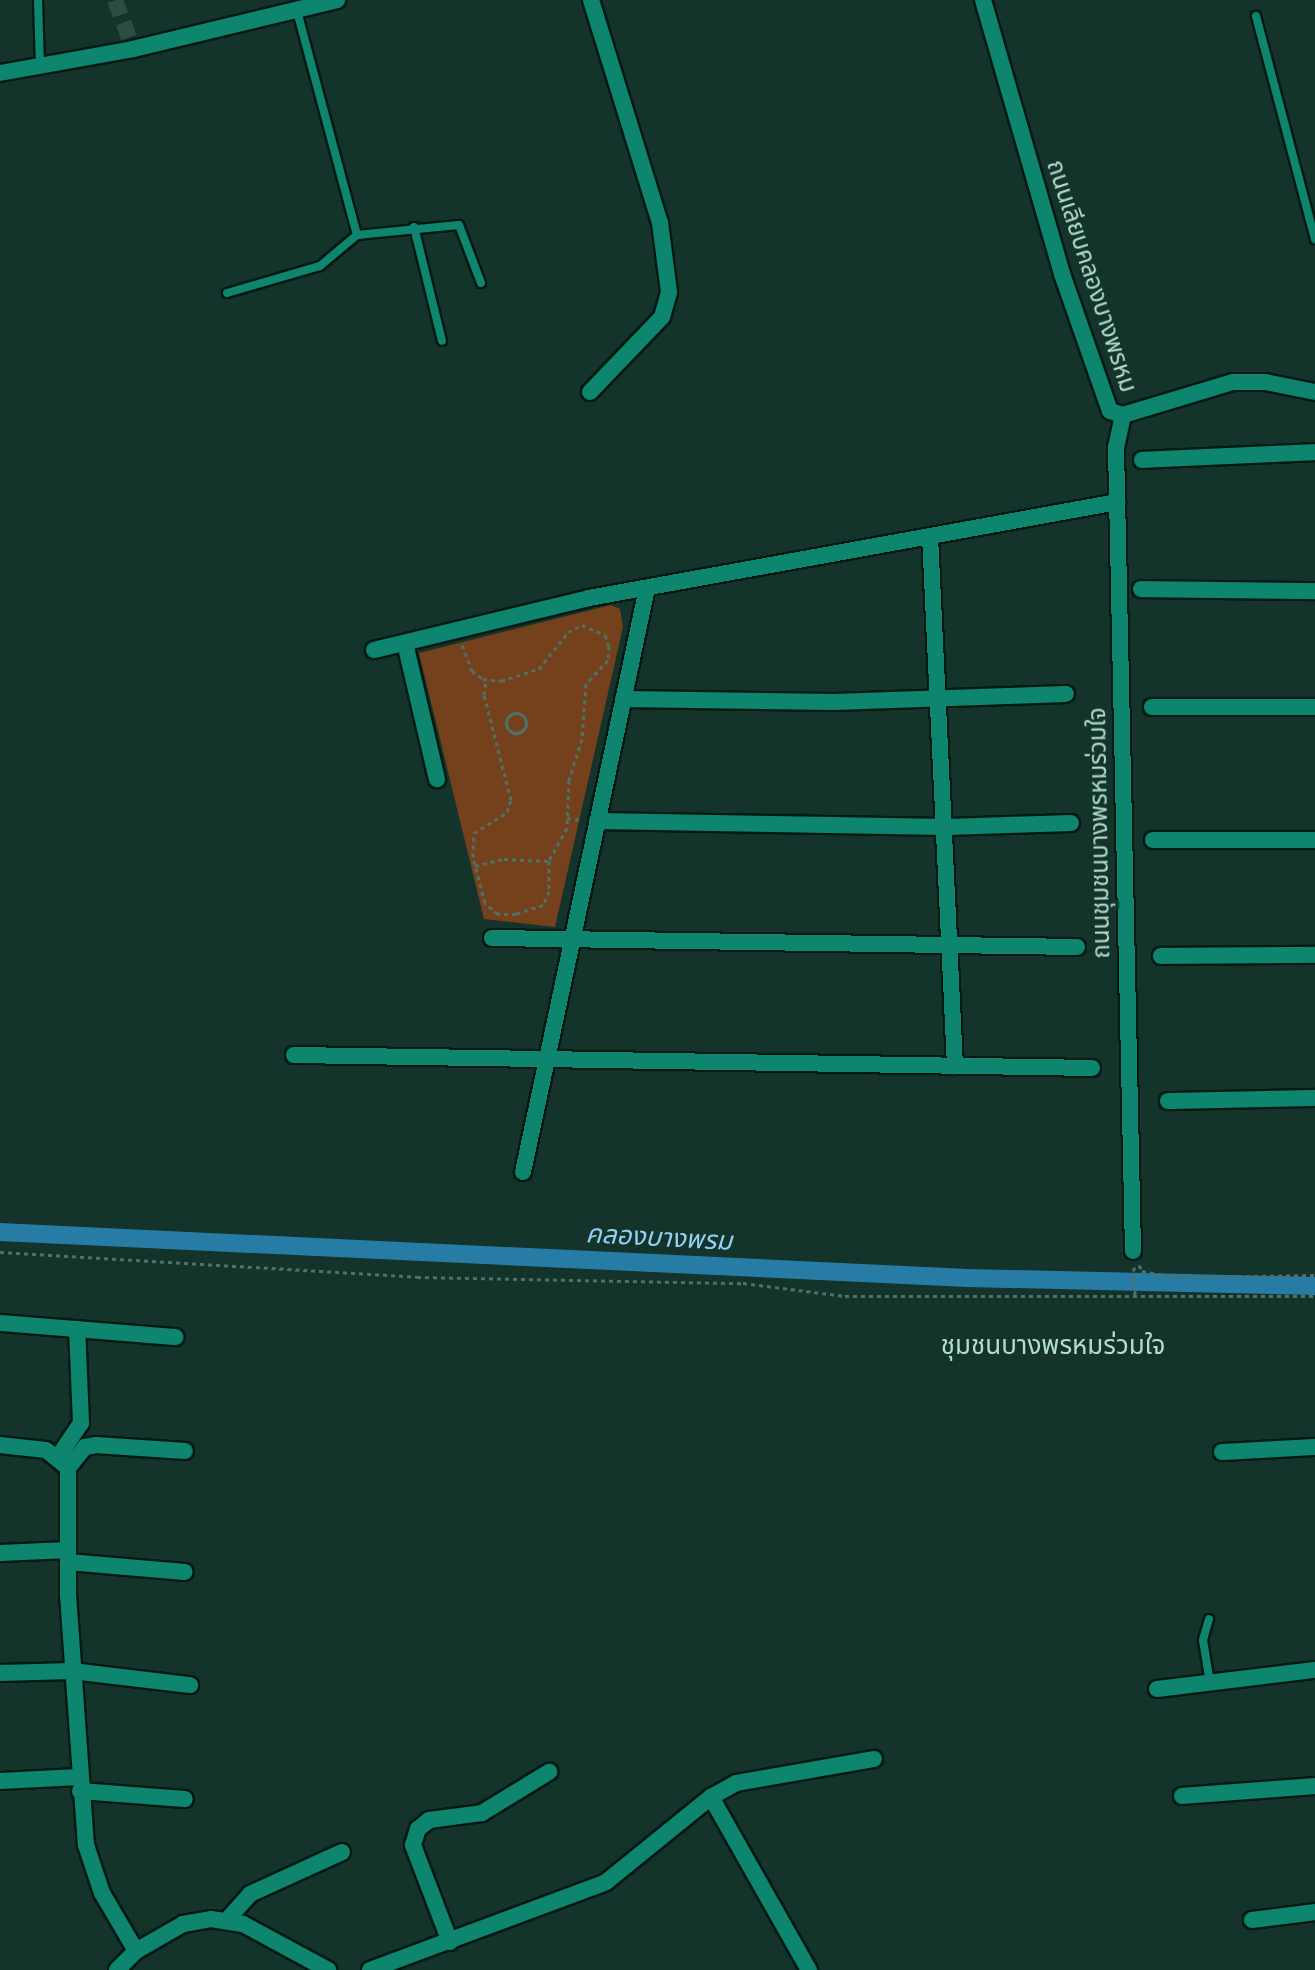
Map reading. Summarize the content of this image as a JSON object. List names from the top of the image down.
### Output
{
  "streets": {
    "street": ["ถนนเลียบคลองบางพรหม", "ถนนชุมชนบางพรหมร่วมใจ"]
  },
  "crossings": [
    ["ถนนเลียบคลองบางพรหม", "ถนนชุมชนบางพรหมร่วมใจ"]
  ],
  "districts": ["ชุมชนบางพรหมร่วมใจ"],
  "water": ["คลองบางพรม"]
}
